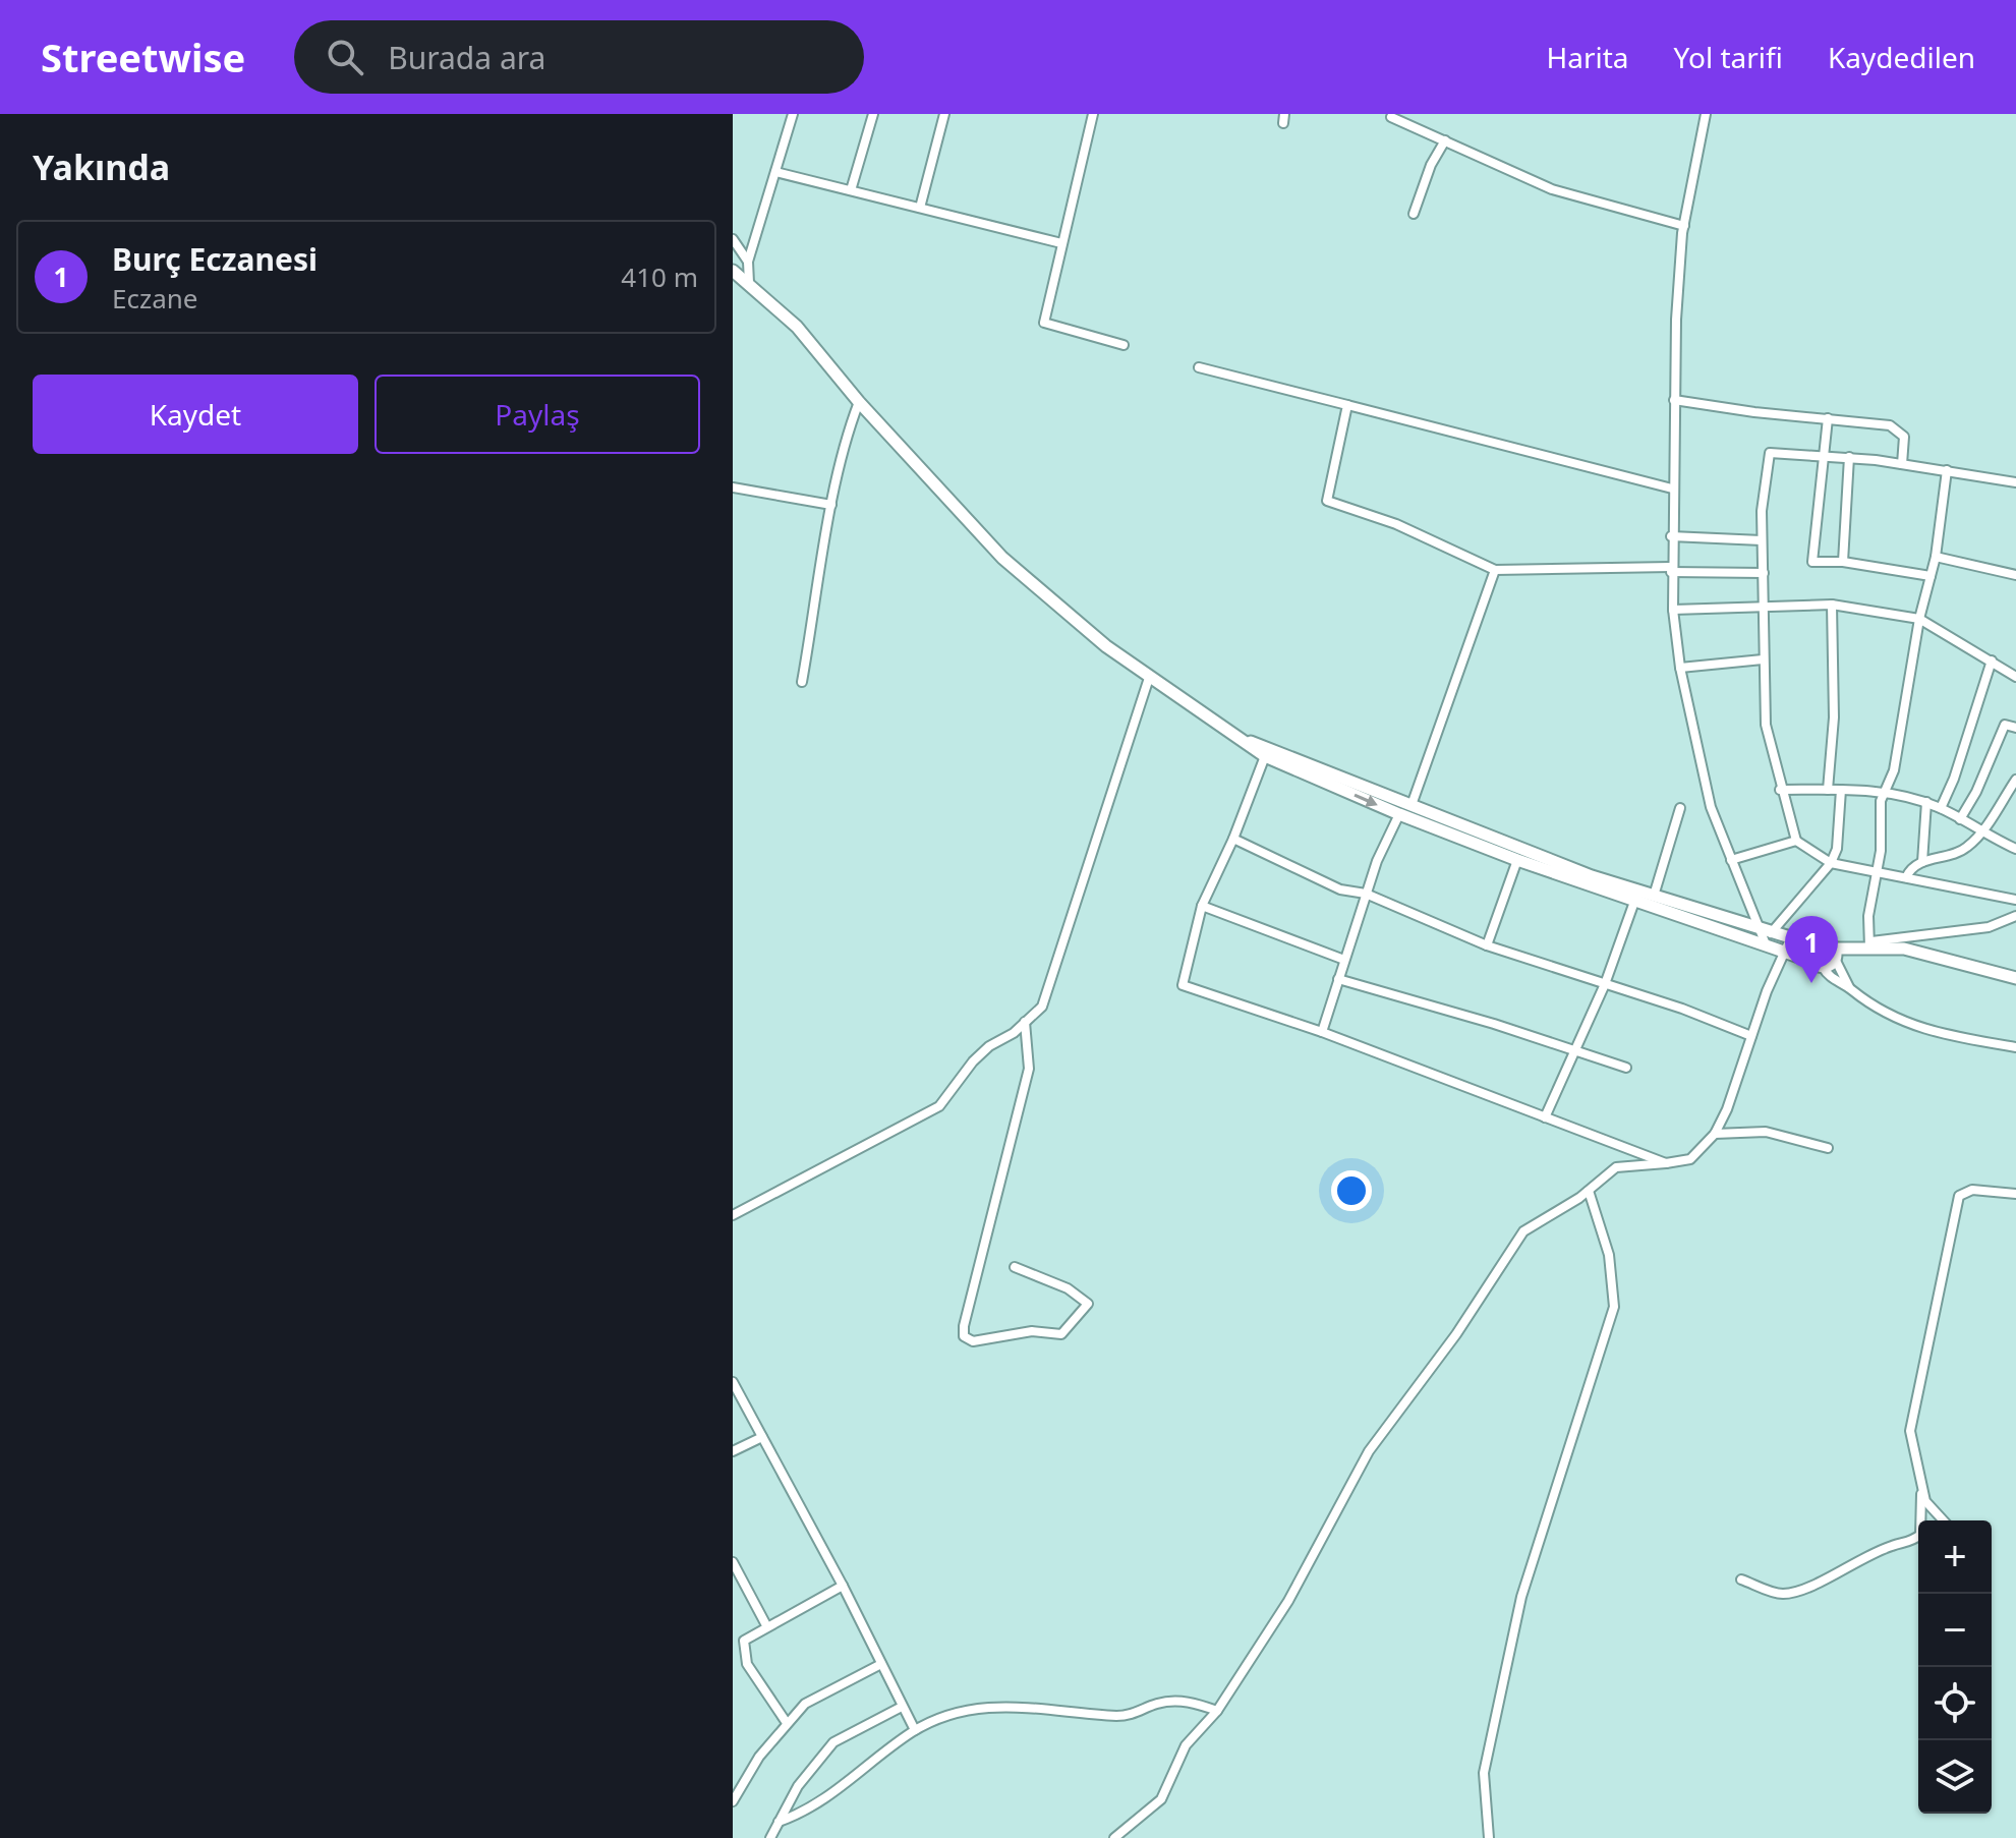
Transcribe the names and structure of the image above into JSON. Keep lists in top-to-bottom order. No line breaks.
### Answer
{"page":{"header":"Streetwise","search":"Burada ara","nav":["Harita","Yol tarifi","Kaydedilen"],"heading":"Yakında","list":[{"mark":"1","name":"Burç Eczanesi","note":"Eczane","value":"410 m"}],"buttons":["Kaydet","Paylaş"],"pins":"1","map_buttons":["+","−"]}}
